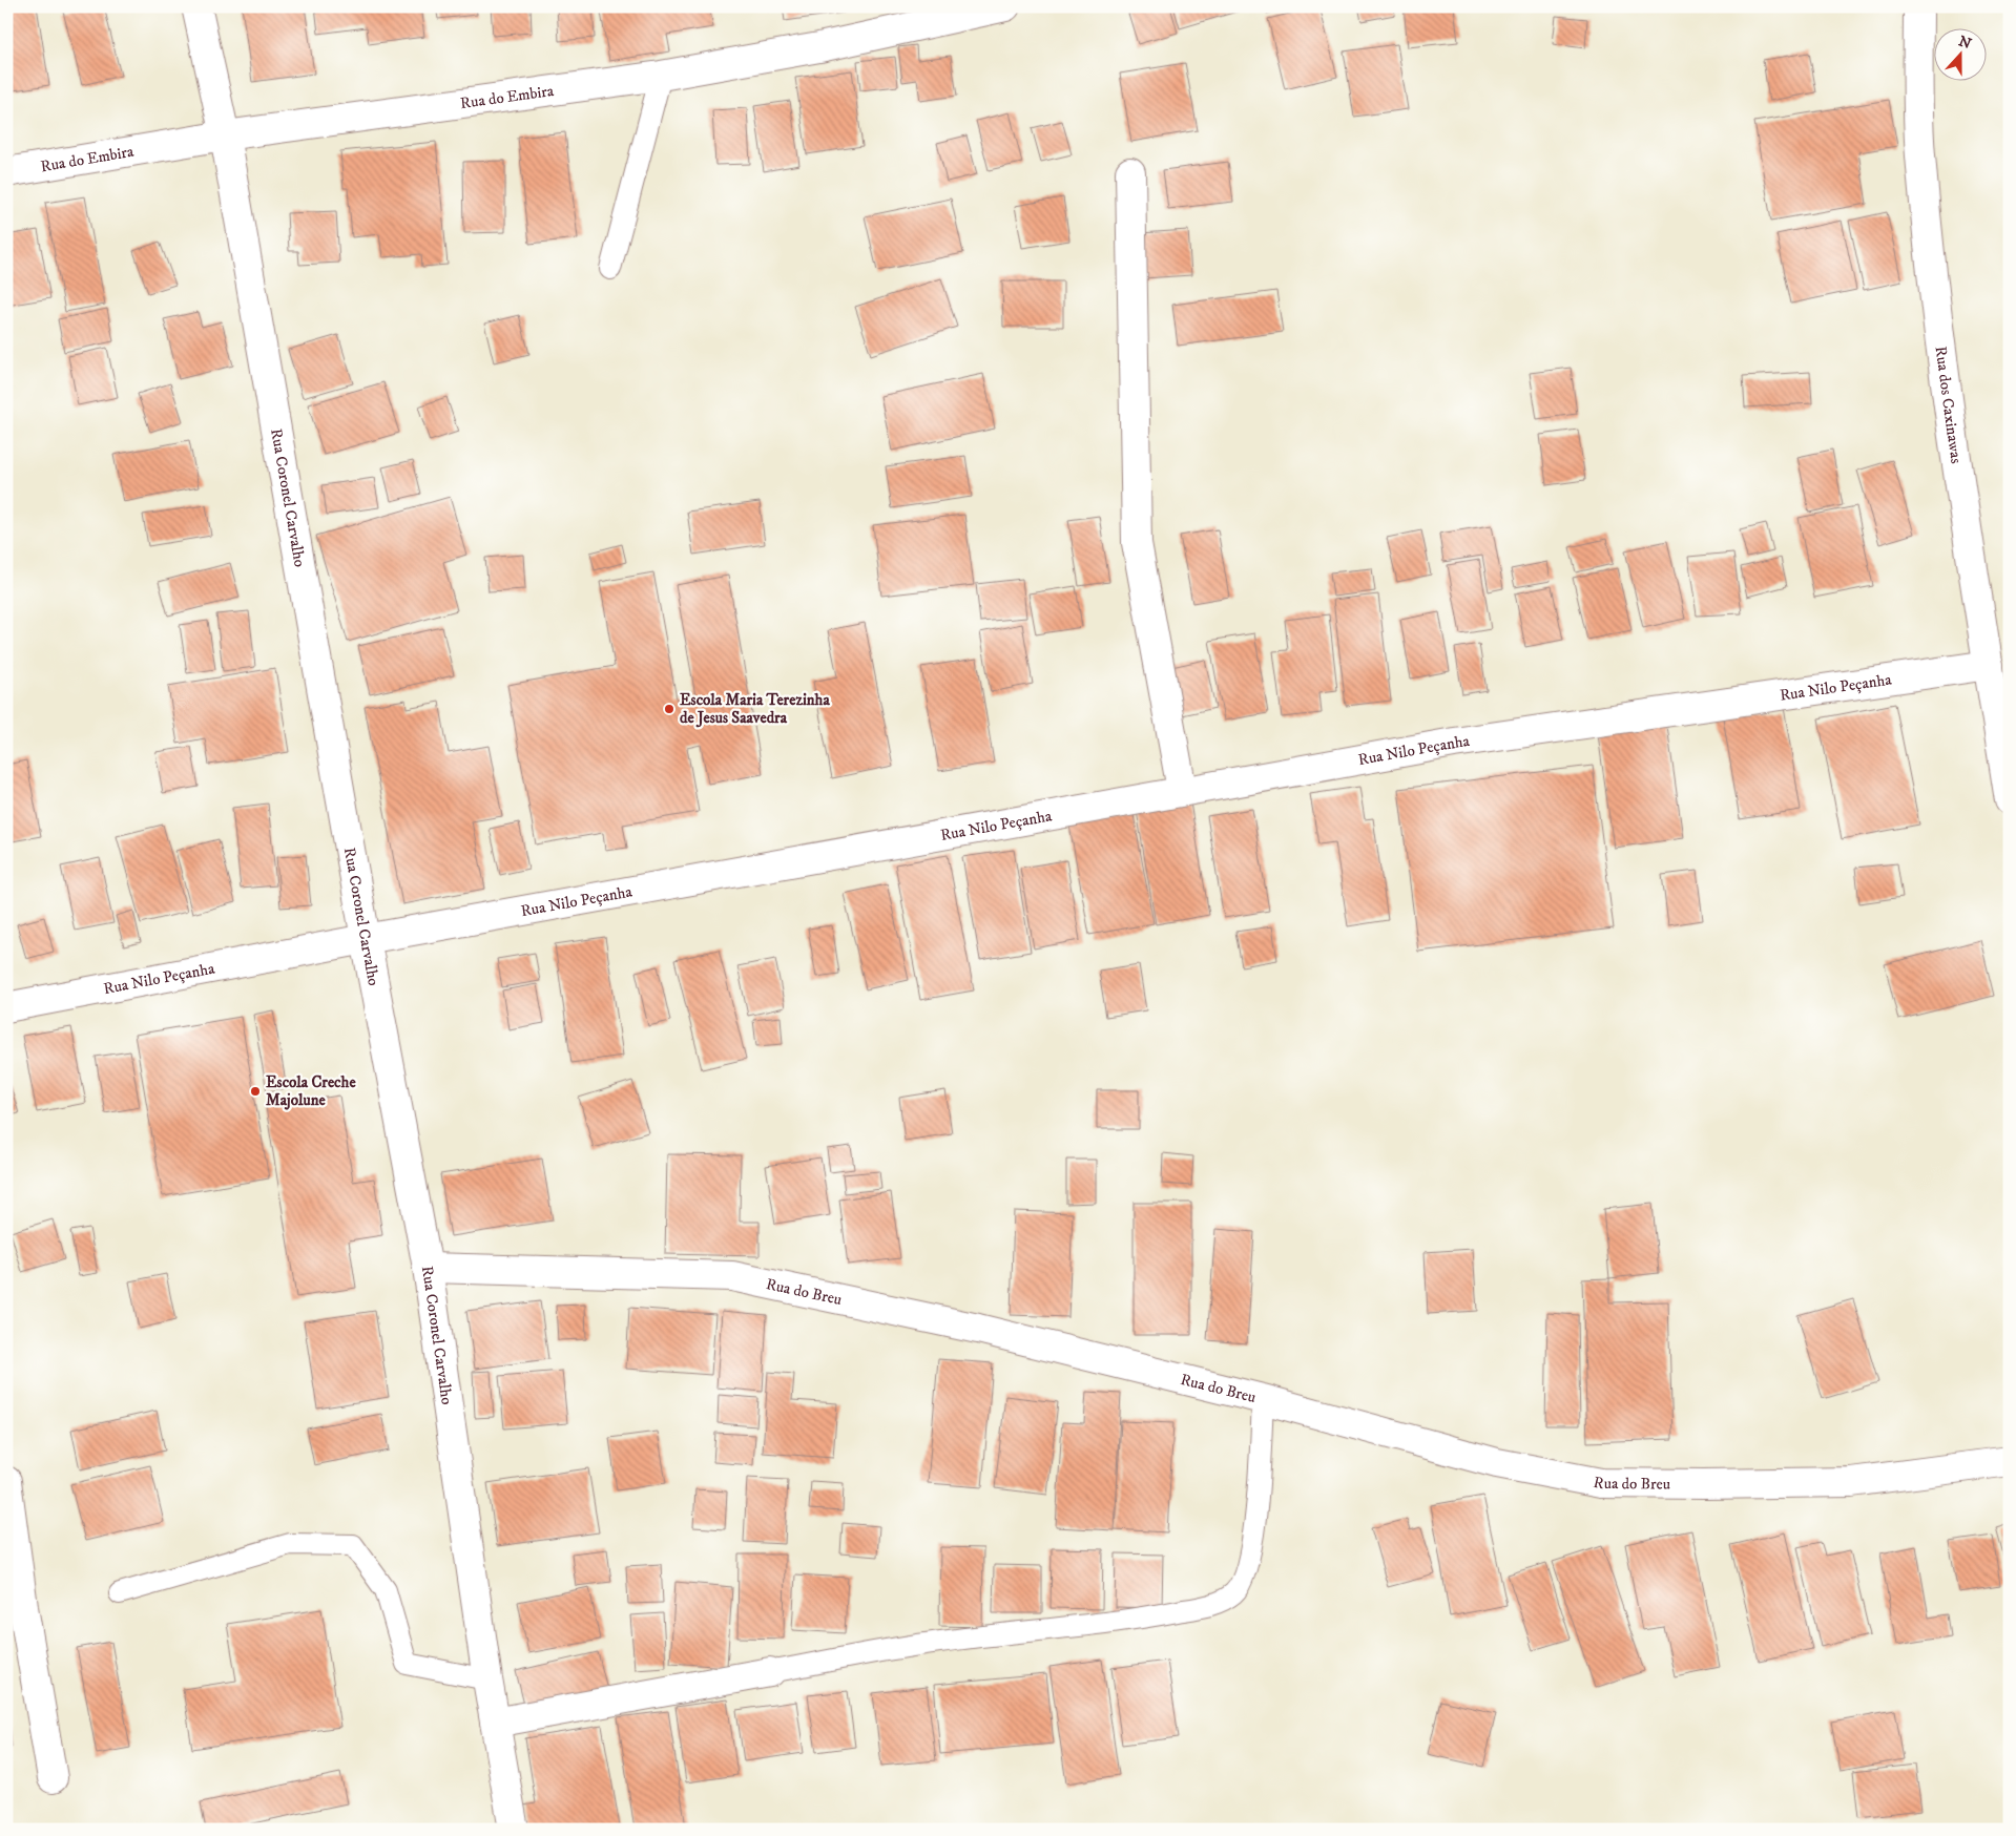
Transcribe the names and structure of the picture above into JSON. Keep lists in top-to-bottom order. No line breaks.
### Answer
{"streets":{"street":["Rua do Embira","Rua dos Caxinawas","Rua Coronel Carvalho","Rua Nilo Peçanha","Rua do Breu"]},"crossings":[["Rua do Embira","Rua Coronel Carvalho"],["Rua dos Caxinawas","Rua Nilo Peçanha"],["Rua Coronel Carvalho","Rua Nilo Peçanha"],["Rua Coronel Carvalho","Rua do Breu"]],"places":["Escola Maria Terezinha de Jesus Saavedra","Escola Creche Majolune"],"north":"top"}
